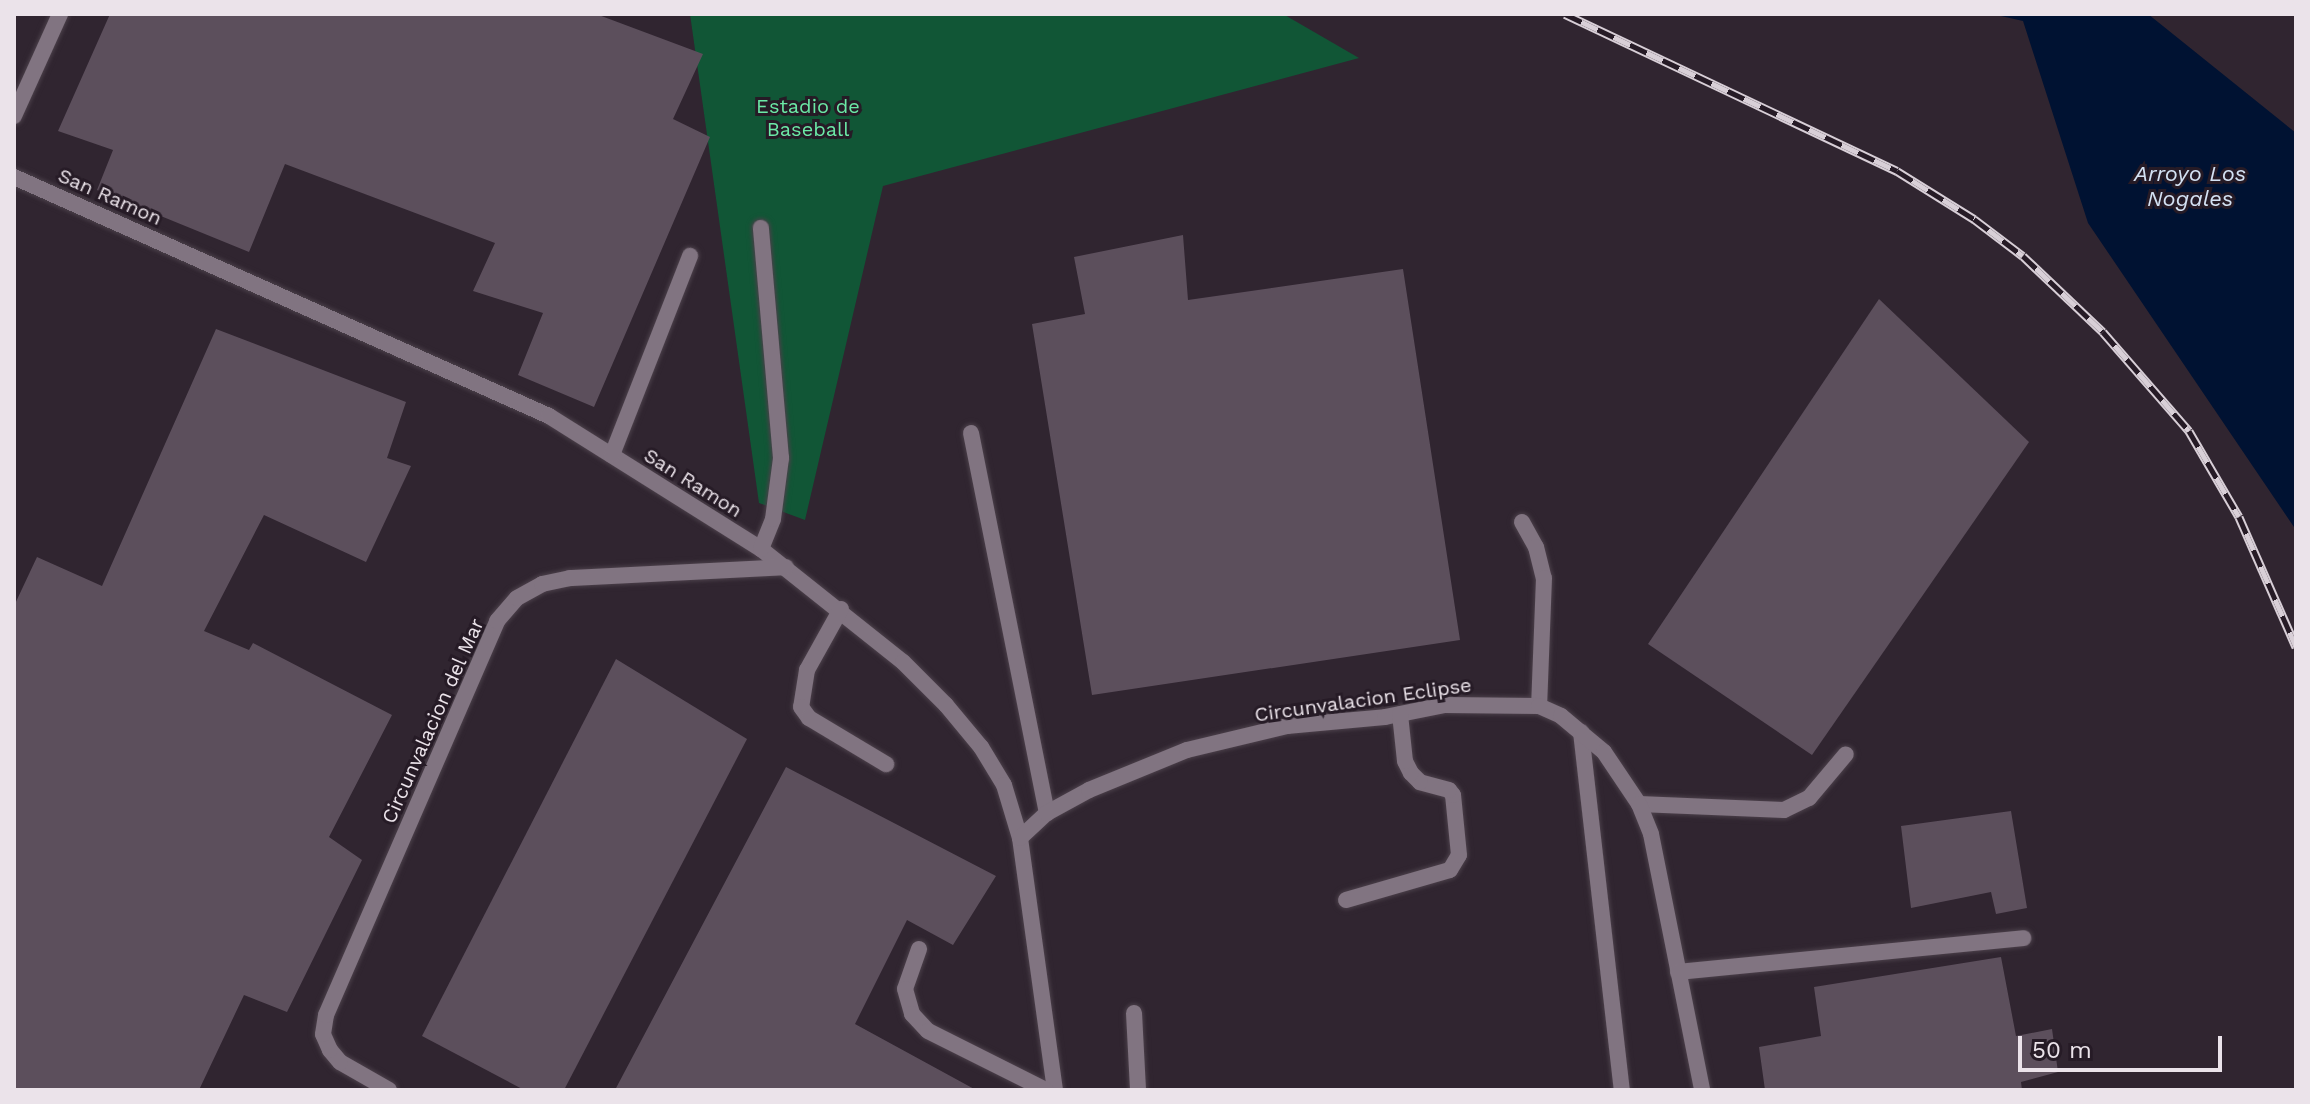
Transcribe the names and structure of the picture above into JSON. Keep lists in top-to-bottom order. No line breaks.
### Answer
{"streets":{"lane":["San Ramon","Circunvalacion Eclipse","Circunvalacion del Mar"]},"crossings":[["San Ramon","Circunvalacion Eclipse"],["San Ramon","Circunvalacion del Mar"]],"water":["Arroyo Los Nogales"],"parks":["Estadio de Baseball"],"scale_bar":"50 m"}
